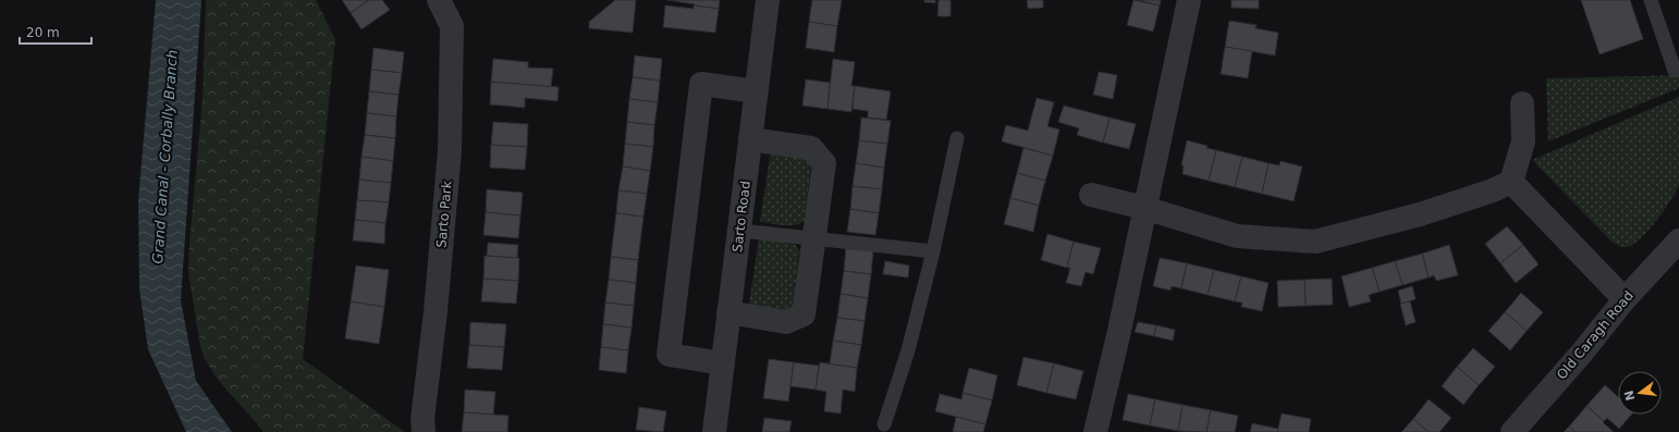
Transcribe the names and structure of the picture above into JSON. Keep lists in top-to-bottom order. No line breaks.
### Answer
{"streets":{"street":["Sarto Park","Sarto Road","Old Caragh Road"]},"water":["Grand Canal - Corbally Branch"],"scale_bar":"20 m","north":"left"}
